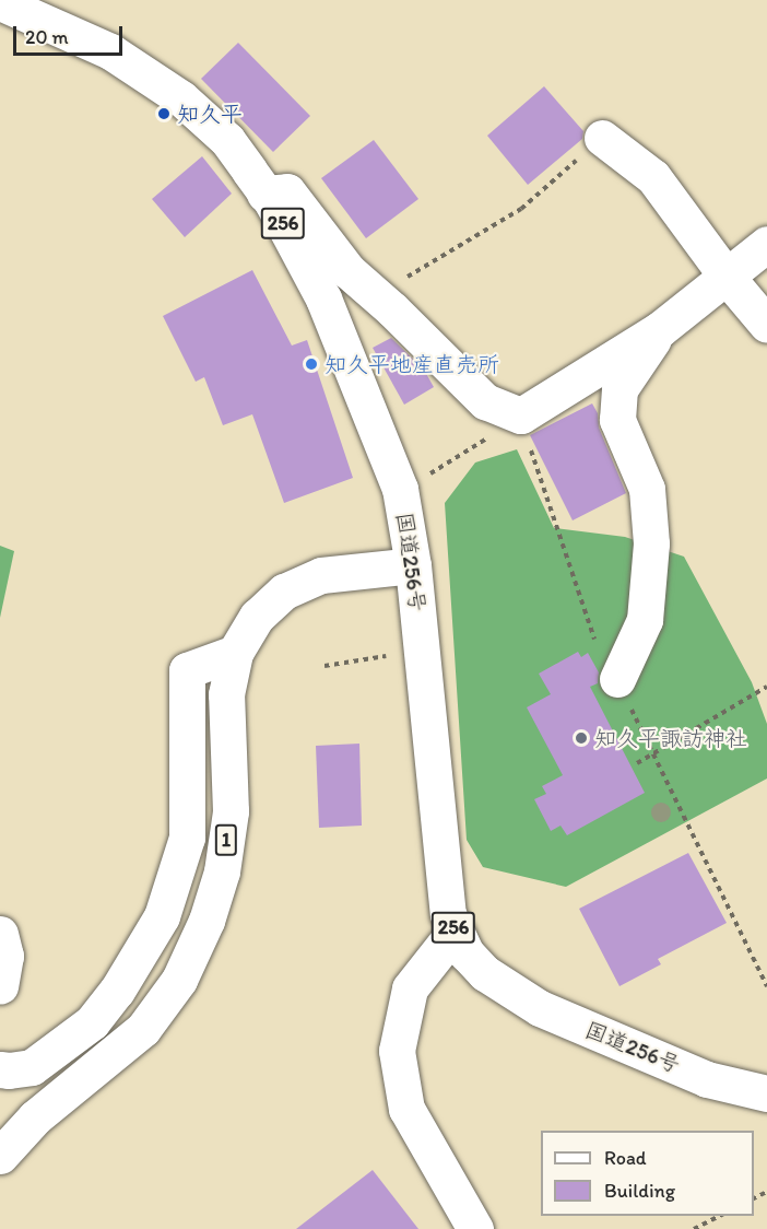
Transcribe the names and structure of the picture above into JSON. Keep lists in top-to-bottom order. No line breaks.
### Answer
{"streets":{"main road":["256","国道256号","1"]},"crossings":[["国道256号","1"]],"places":["知久平","知久平地産直売所","知久平諏訪神社"],"legend":["Road","Building"],"scale_bar":"20 m"}
